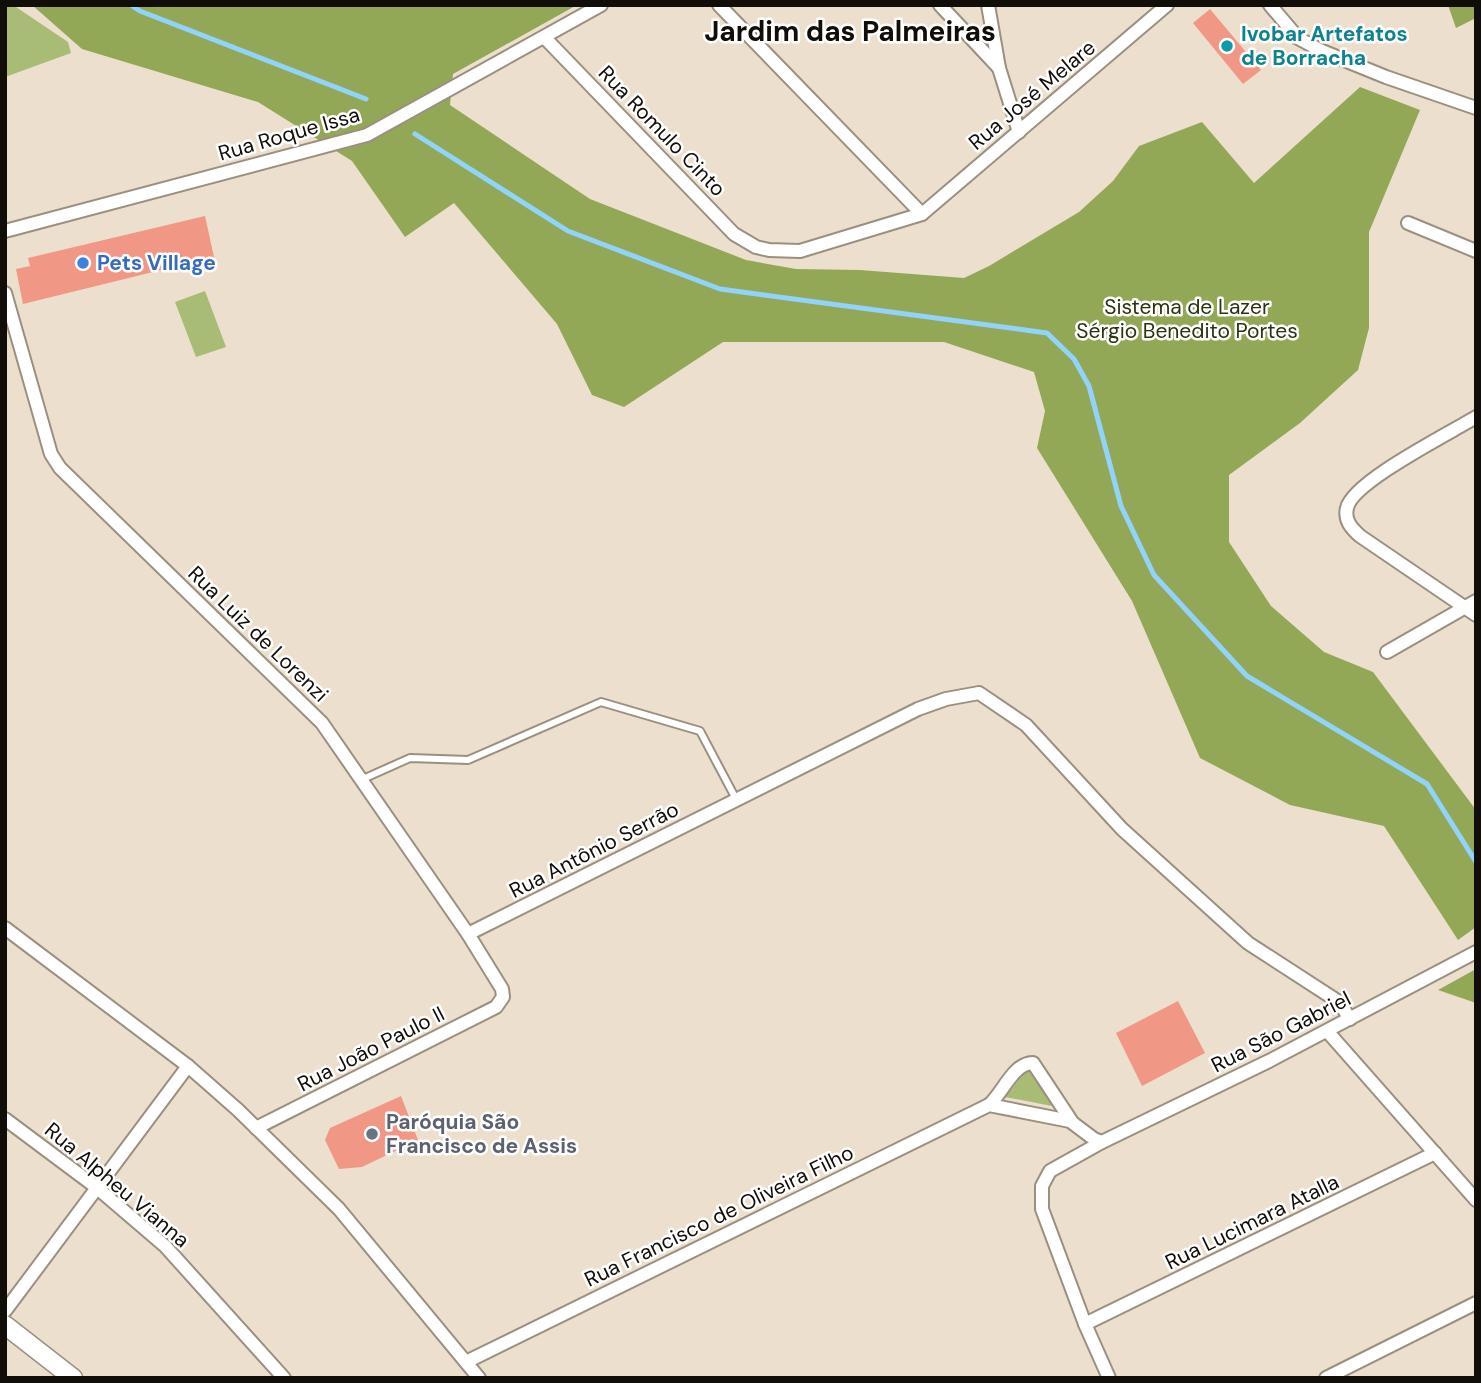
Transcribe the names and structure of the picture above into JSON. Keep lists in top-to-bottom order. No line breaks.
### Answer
{"streets":{"street":["Rua José Melare","Rua Romulo Cinto","Rua Roque Issa","Rua Luiz de Lorenzi","Rua Antônio Serrão","Rua São Gabriel","Rua João Paulo II","Rua Alpheu Vianna","Rua Francisco de Oliveira Filho","Rua Lucimara Atalla"]},"crossings":[["Rua José Melare","Rua Romulo Cinto"],["Rua Romulo Cinto","Rua Roque Issa"],["Rua Luiz de Lorenzi","Rua Antônio Serrão"],["Rua Luiz de Lorenzi","Rua João Paulo II"],["Rua Antônio Serrão","Rua São Gabriel"],["Rua São Gabriel","Rua Francisco de Oliveira Filho"],["Rua São Gabriel","Rua Lucimara Atalla"]],"districts":["Jardim das Palmeiras"],"parks":["Sistema de Lazer Sérgio Benedito Portes"],"places":["Ivobar Artefatos de Borracha","Pets Village","Paróquia São Francisco de Assis"]}
